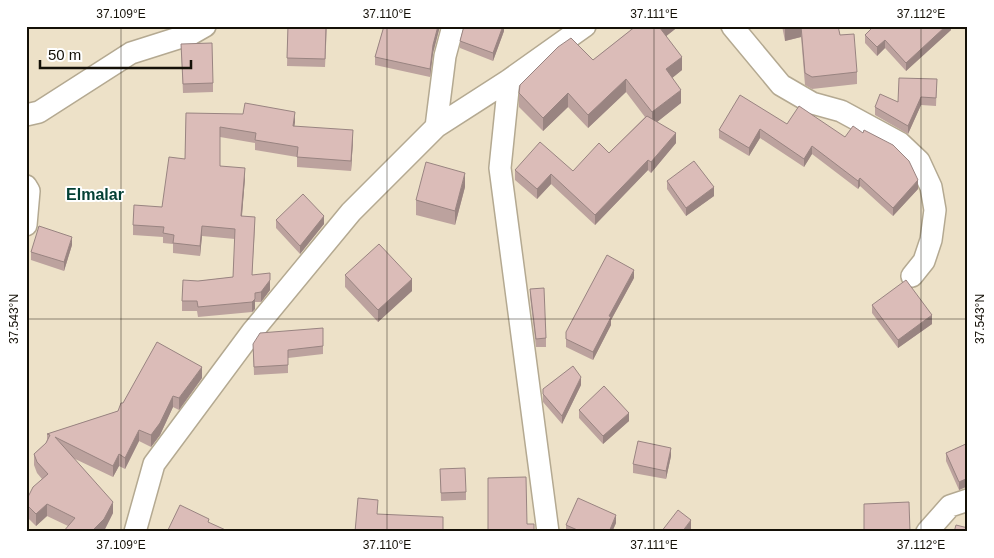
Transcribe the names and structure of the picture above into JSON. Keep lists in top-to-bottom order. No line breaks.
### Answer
{"districts":["Elmalar"],"scale_bar":"50 m","coordinates":["37.109°E","37.110°E","37.111°E","37.112°E","37.543°N"]}
